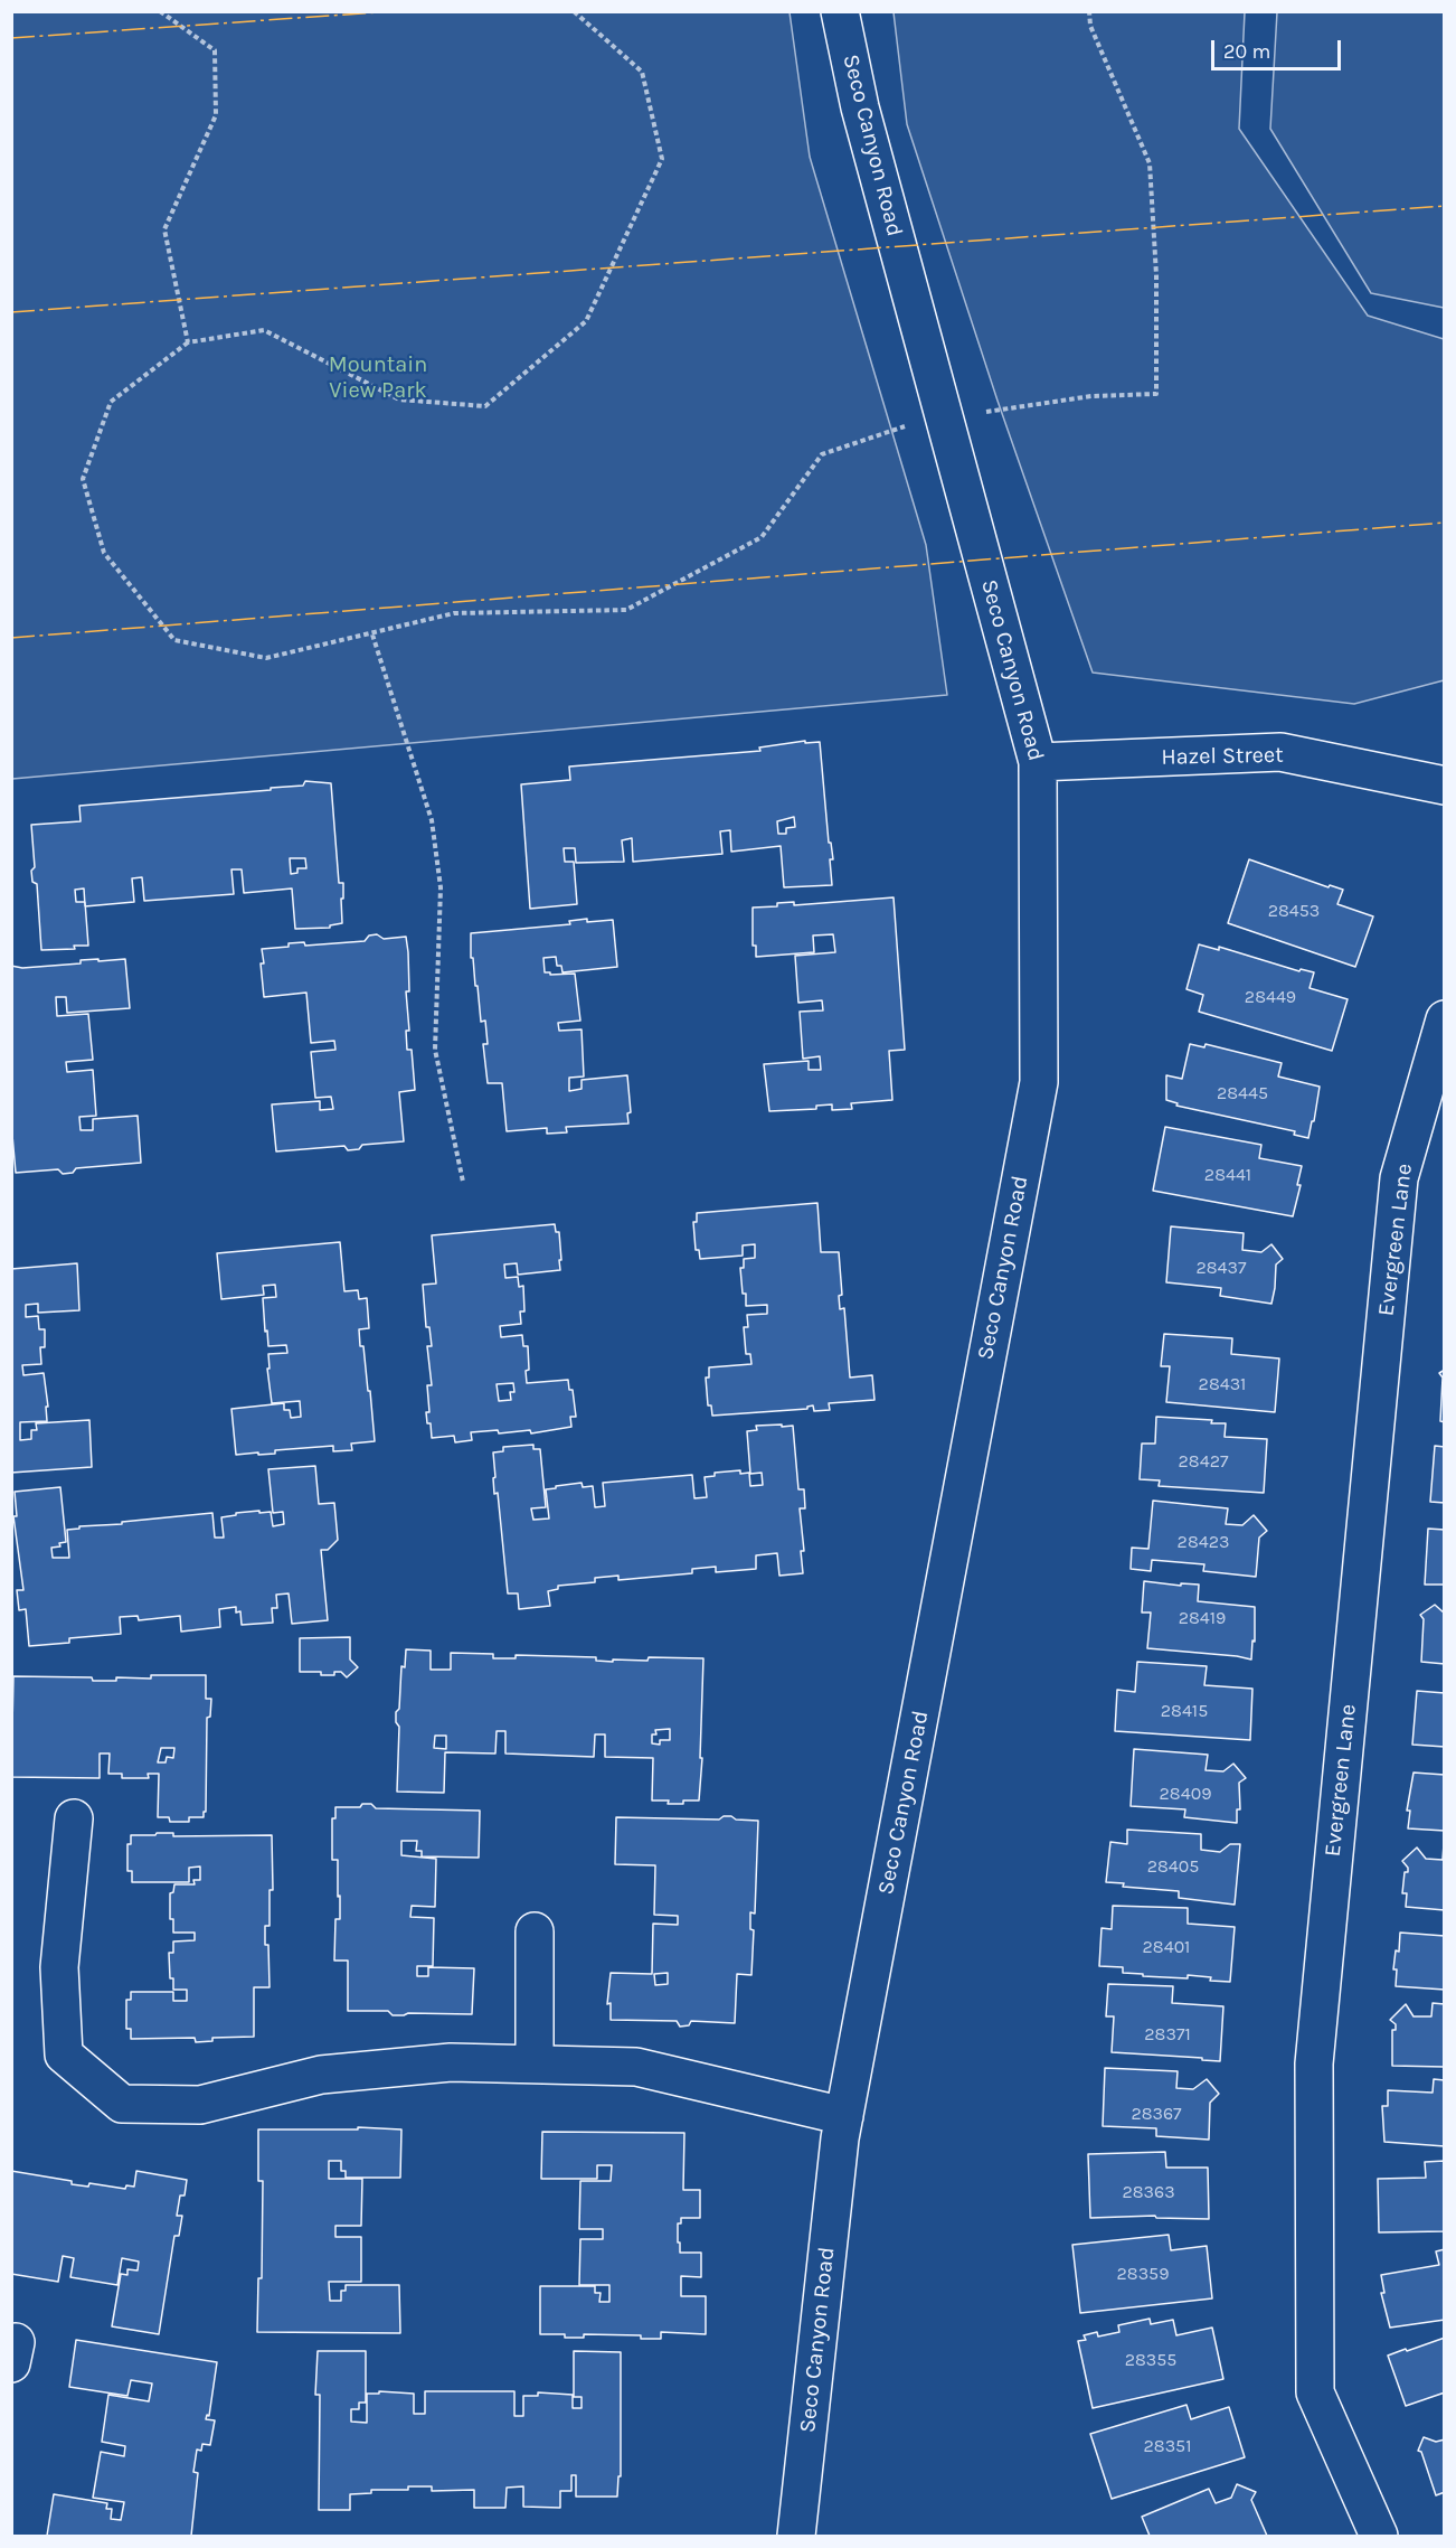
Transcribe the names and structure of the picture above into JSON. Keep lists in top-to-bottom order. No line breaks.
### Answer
{"streets":{"street":["Seco Canyon Road","Hazel Street","Evergreen Lane"]},"crossings":[["Seco Canyon Road","Hazel Street"]],"parks":["Mountain View Park"],"house_numbers":["28453","28449","28445","28441","28437","28431","28427","28423","28419","28415","28409","28405","28401","28371","28367","28363","28359","28355","28351"],"scale_bar":"20 m"}
